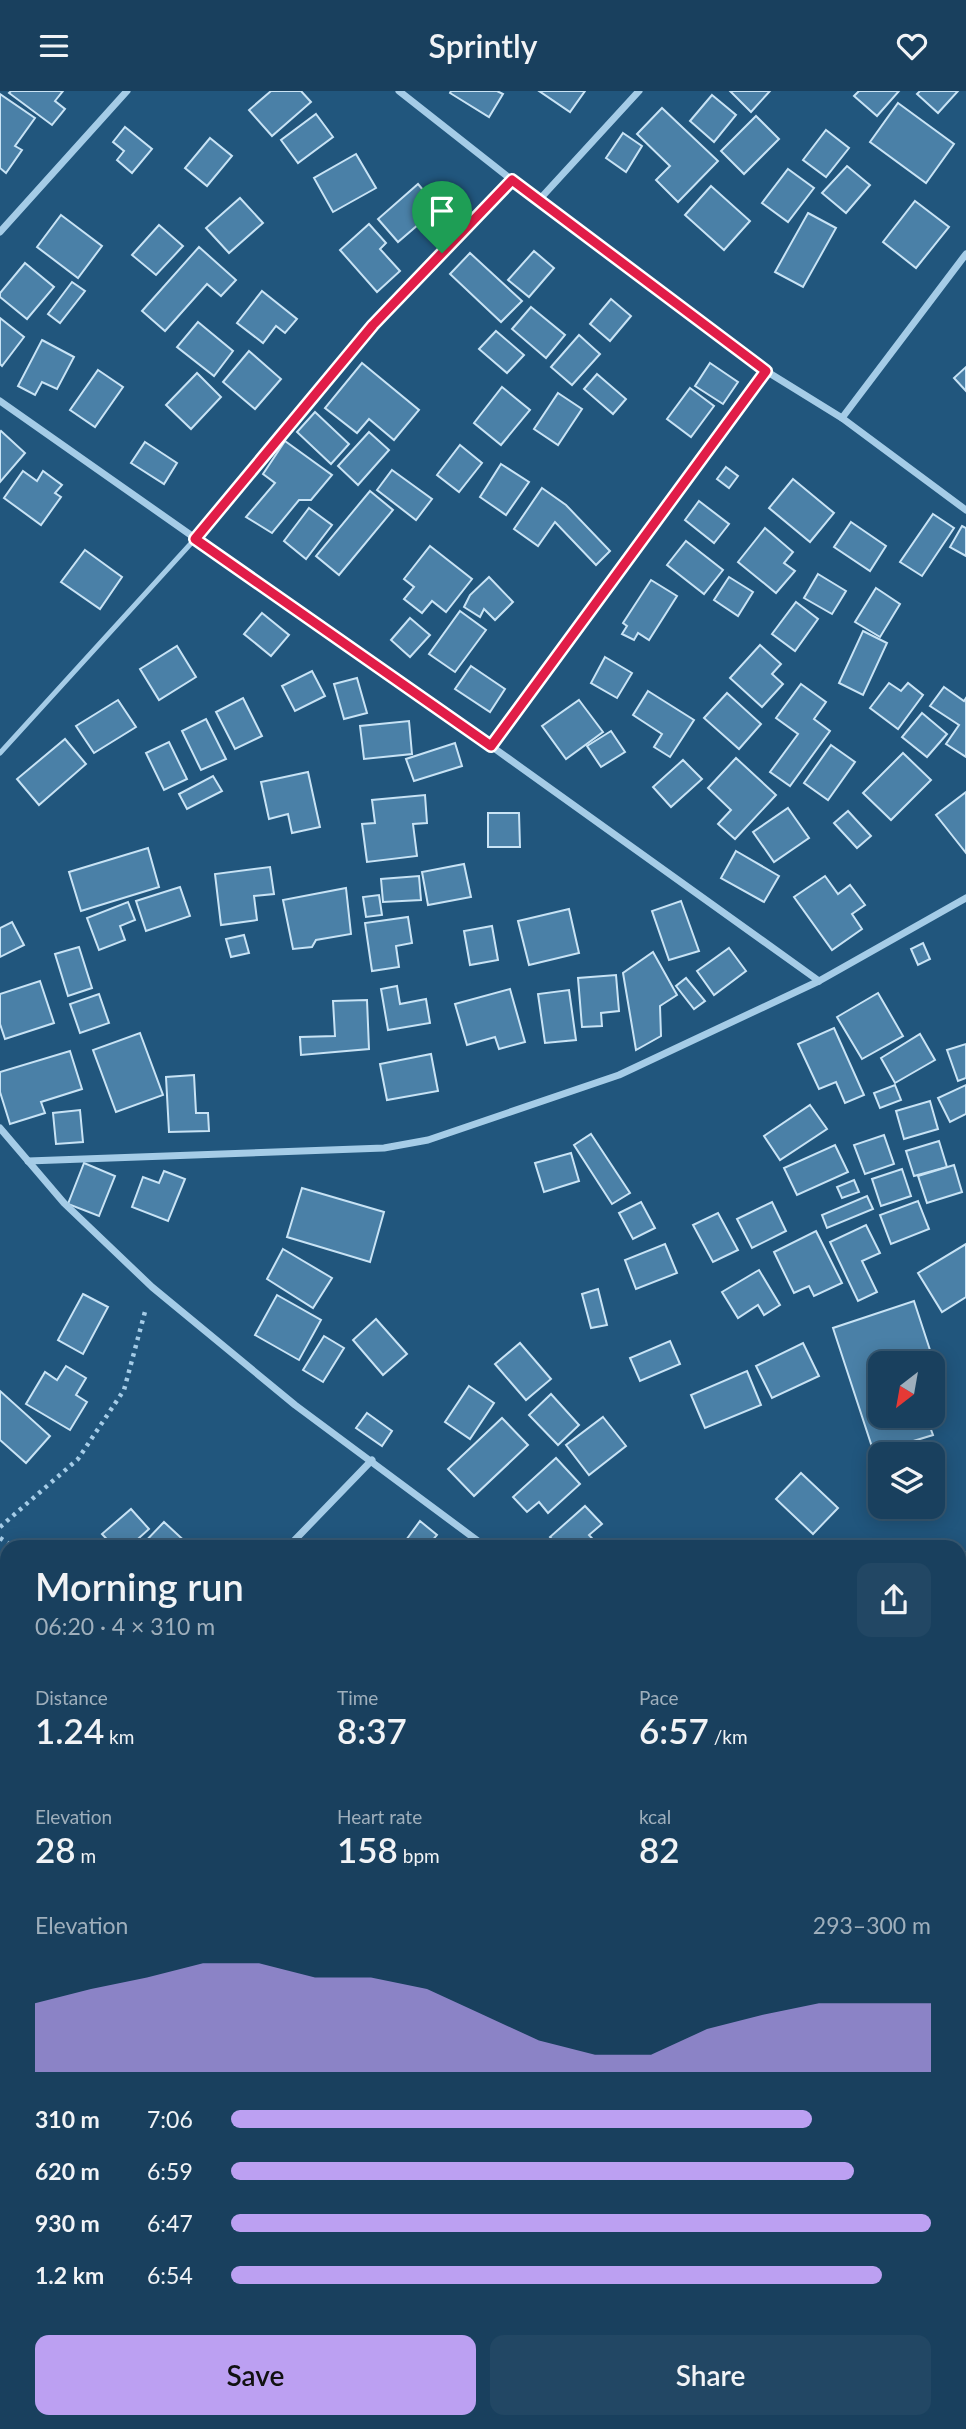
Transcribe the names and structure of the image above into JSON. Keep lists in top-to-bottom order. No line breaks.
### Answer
{"north":"bottom left","page":{"header":"Sprintly","heading":["Morning run","06:20 · 4 × 310 m"],"stats":[["Distance","1.24 km"],["Time","8:37"],["Pace","6:57 /km"],["Elevation","28 m"],["Heart rate","158 bpm"],["kcal","82"]],"chart":["Elevation","293–300 m"],"list":[{"name":"310 m","note":"7:06"},{"name":"620 m","note":"6:59"},{"name":"930 m","note":"6:47"},{"name":"1.2 km","note":"6:54"}],"buttons":["Save","Share"]}}
